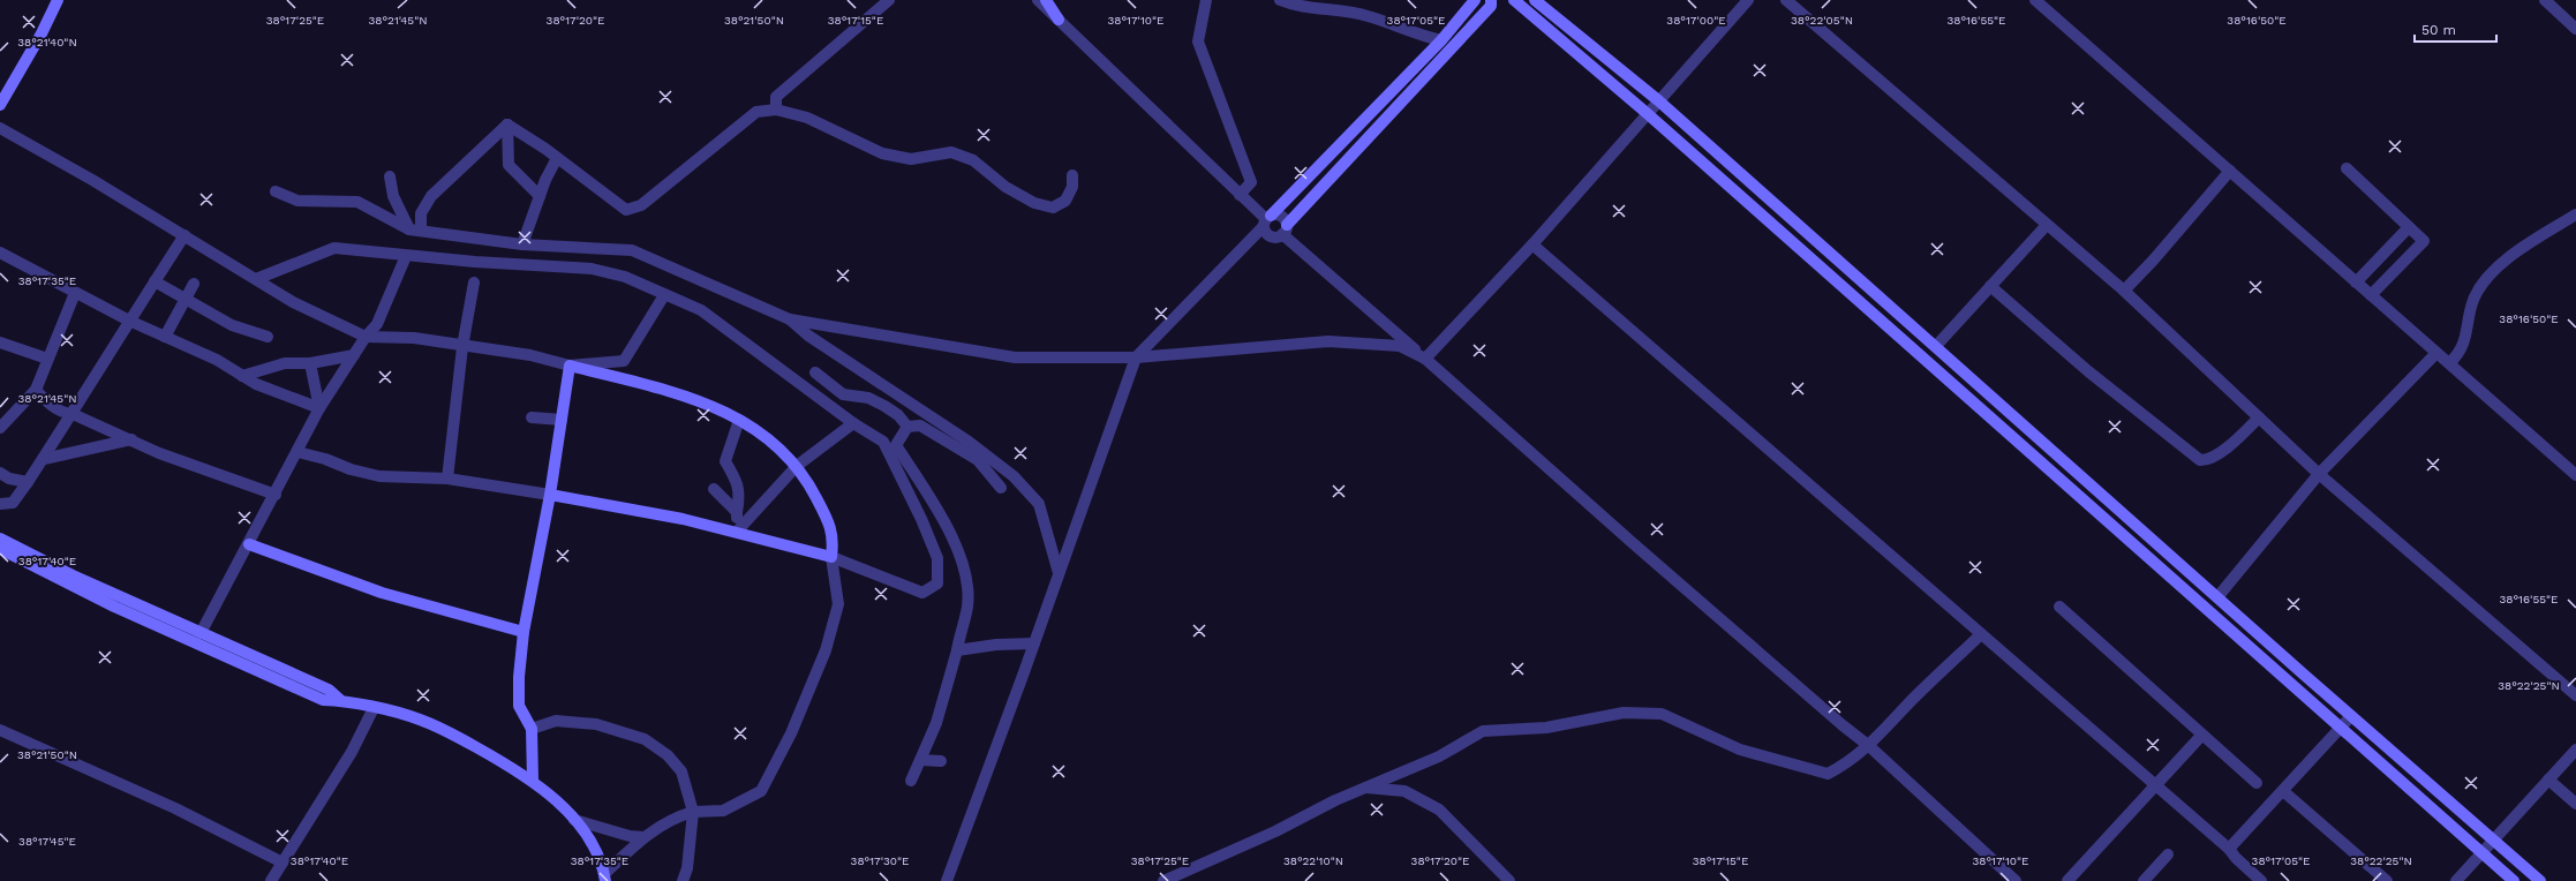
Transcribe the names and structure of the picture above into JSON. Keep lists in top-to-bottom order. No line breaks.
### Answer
{"scale_bar":"50 m","coordinates":["38°17'25\"E","38°21'45\"N","38°17'20\"E","38°21'50\"N","38°17'15\"E","38°17'10\"E","38°17'05\"E","38°17'00\"E","38°22'05\"N","38°16'55\"E","38°16'50\"E","38°21'40\"N","38°17'35\"E","38°17'40\"E","38°22'25\"N","38°17'45\"E","38°22'10\"N","38°17'30\"E"]}
